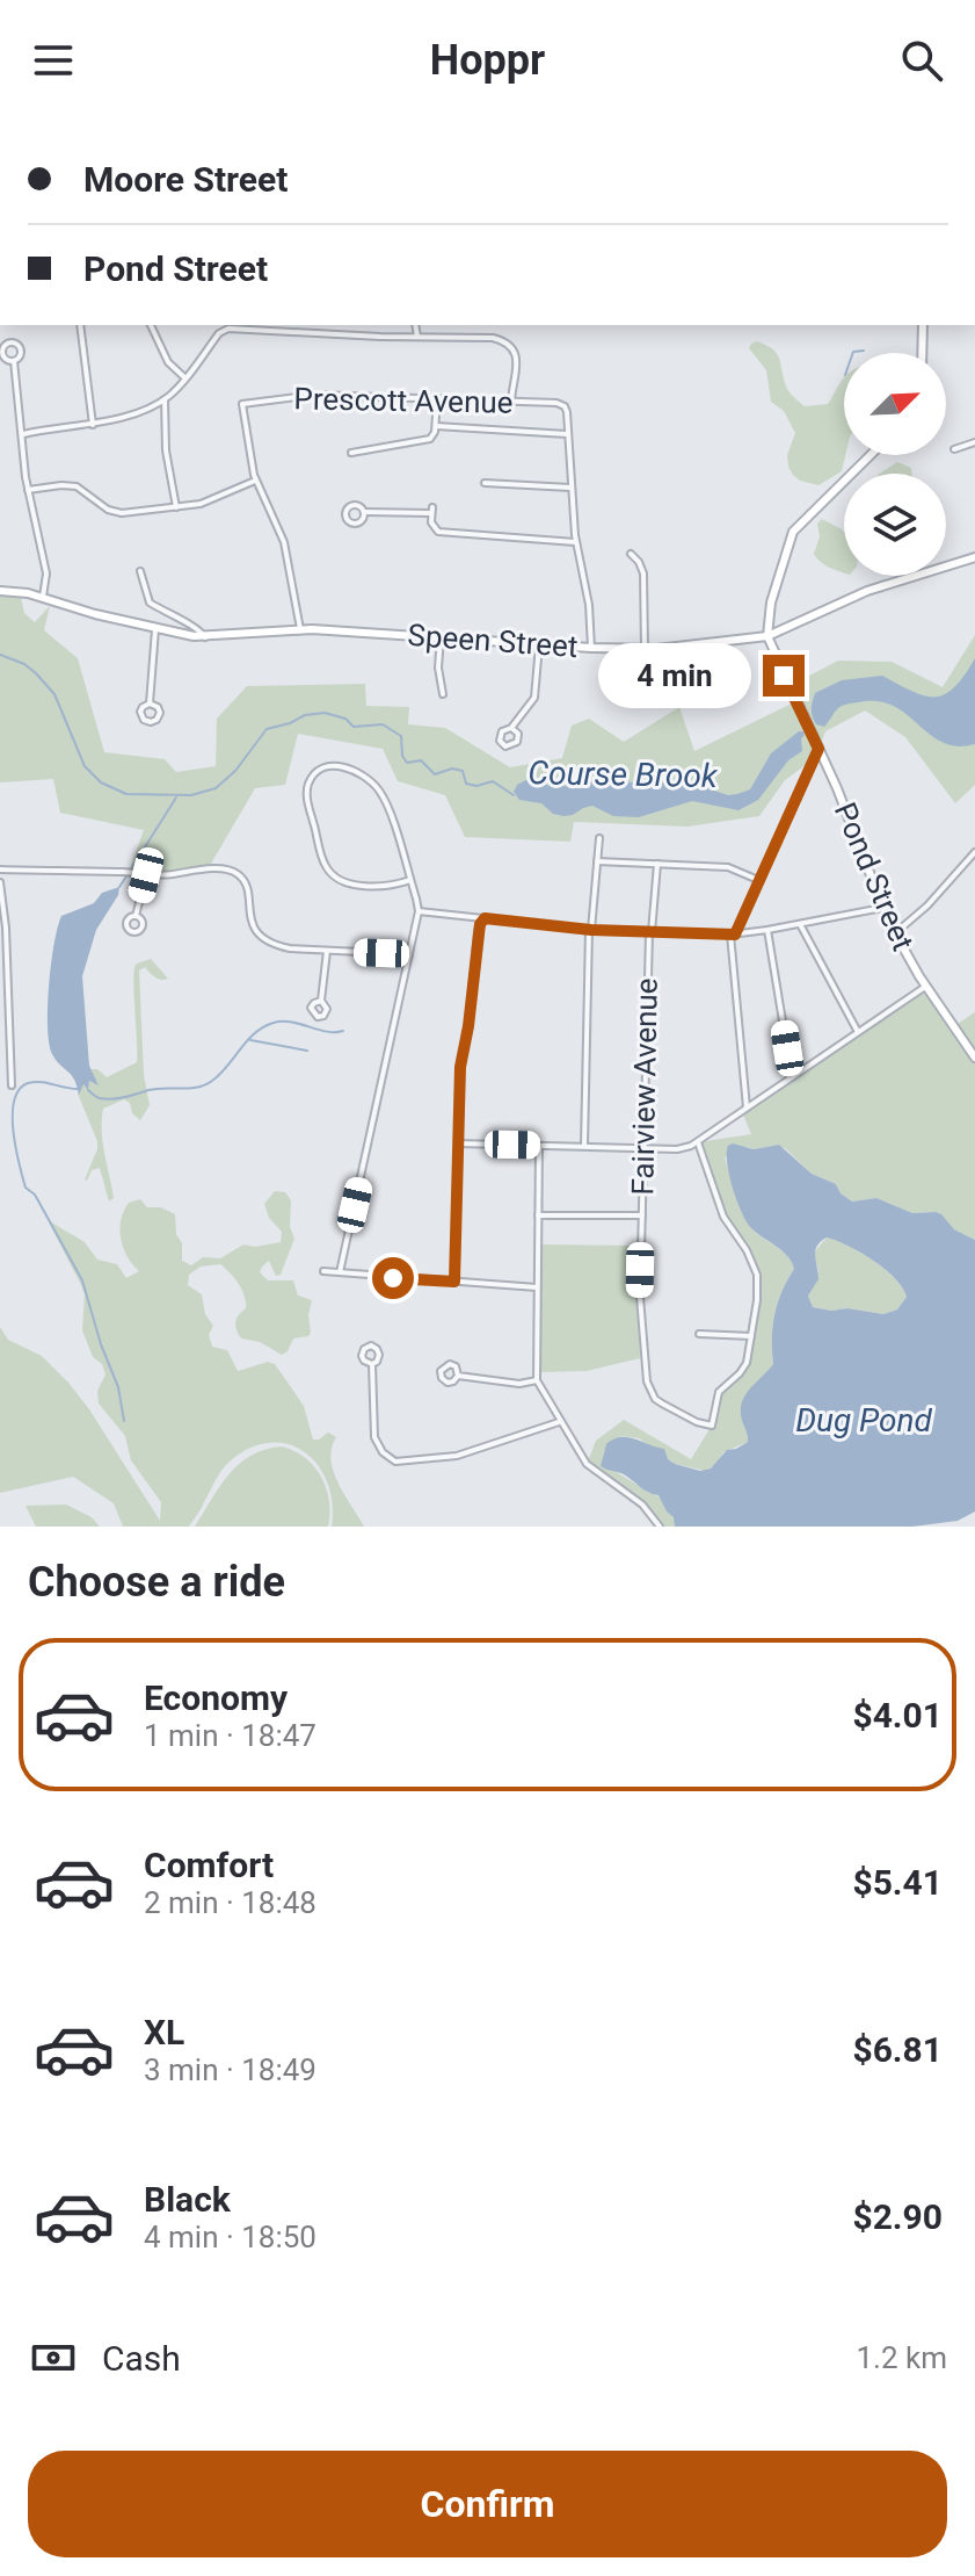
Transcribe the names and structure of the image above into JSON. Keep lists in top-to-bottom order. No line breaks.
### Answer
{"streets":{"street":["Prescott Avenue","Speen Street","Pond Street","Fairview Avenue"]},"crossings":[["Speen Street","Pond Street"]],"water":["Course Brook","Dug Pond"],"north":"top right","page":{"header":"Hoppr","banner":["Moore Street","Pond Street"],"bubble":"4 min","heading":"Choose a ride","list":[{"name":"Economy","note":"1 min · 18:47","value":"$4.01"},{"name":"Comfort","note":"2 min · 18:48","value":"$5.41"},{"name":"XL","note":"3 min · 18:49","value":"$6.81"},{"name":"Black","note":"4 min · 18:50","value":"$2.90"}],"pay":["Cash","1.2 km"],"buttons":"Confirm"}}
